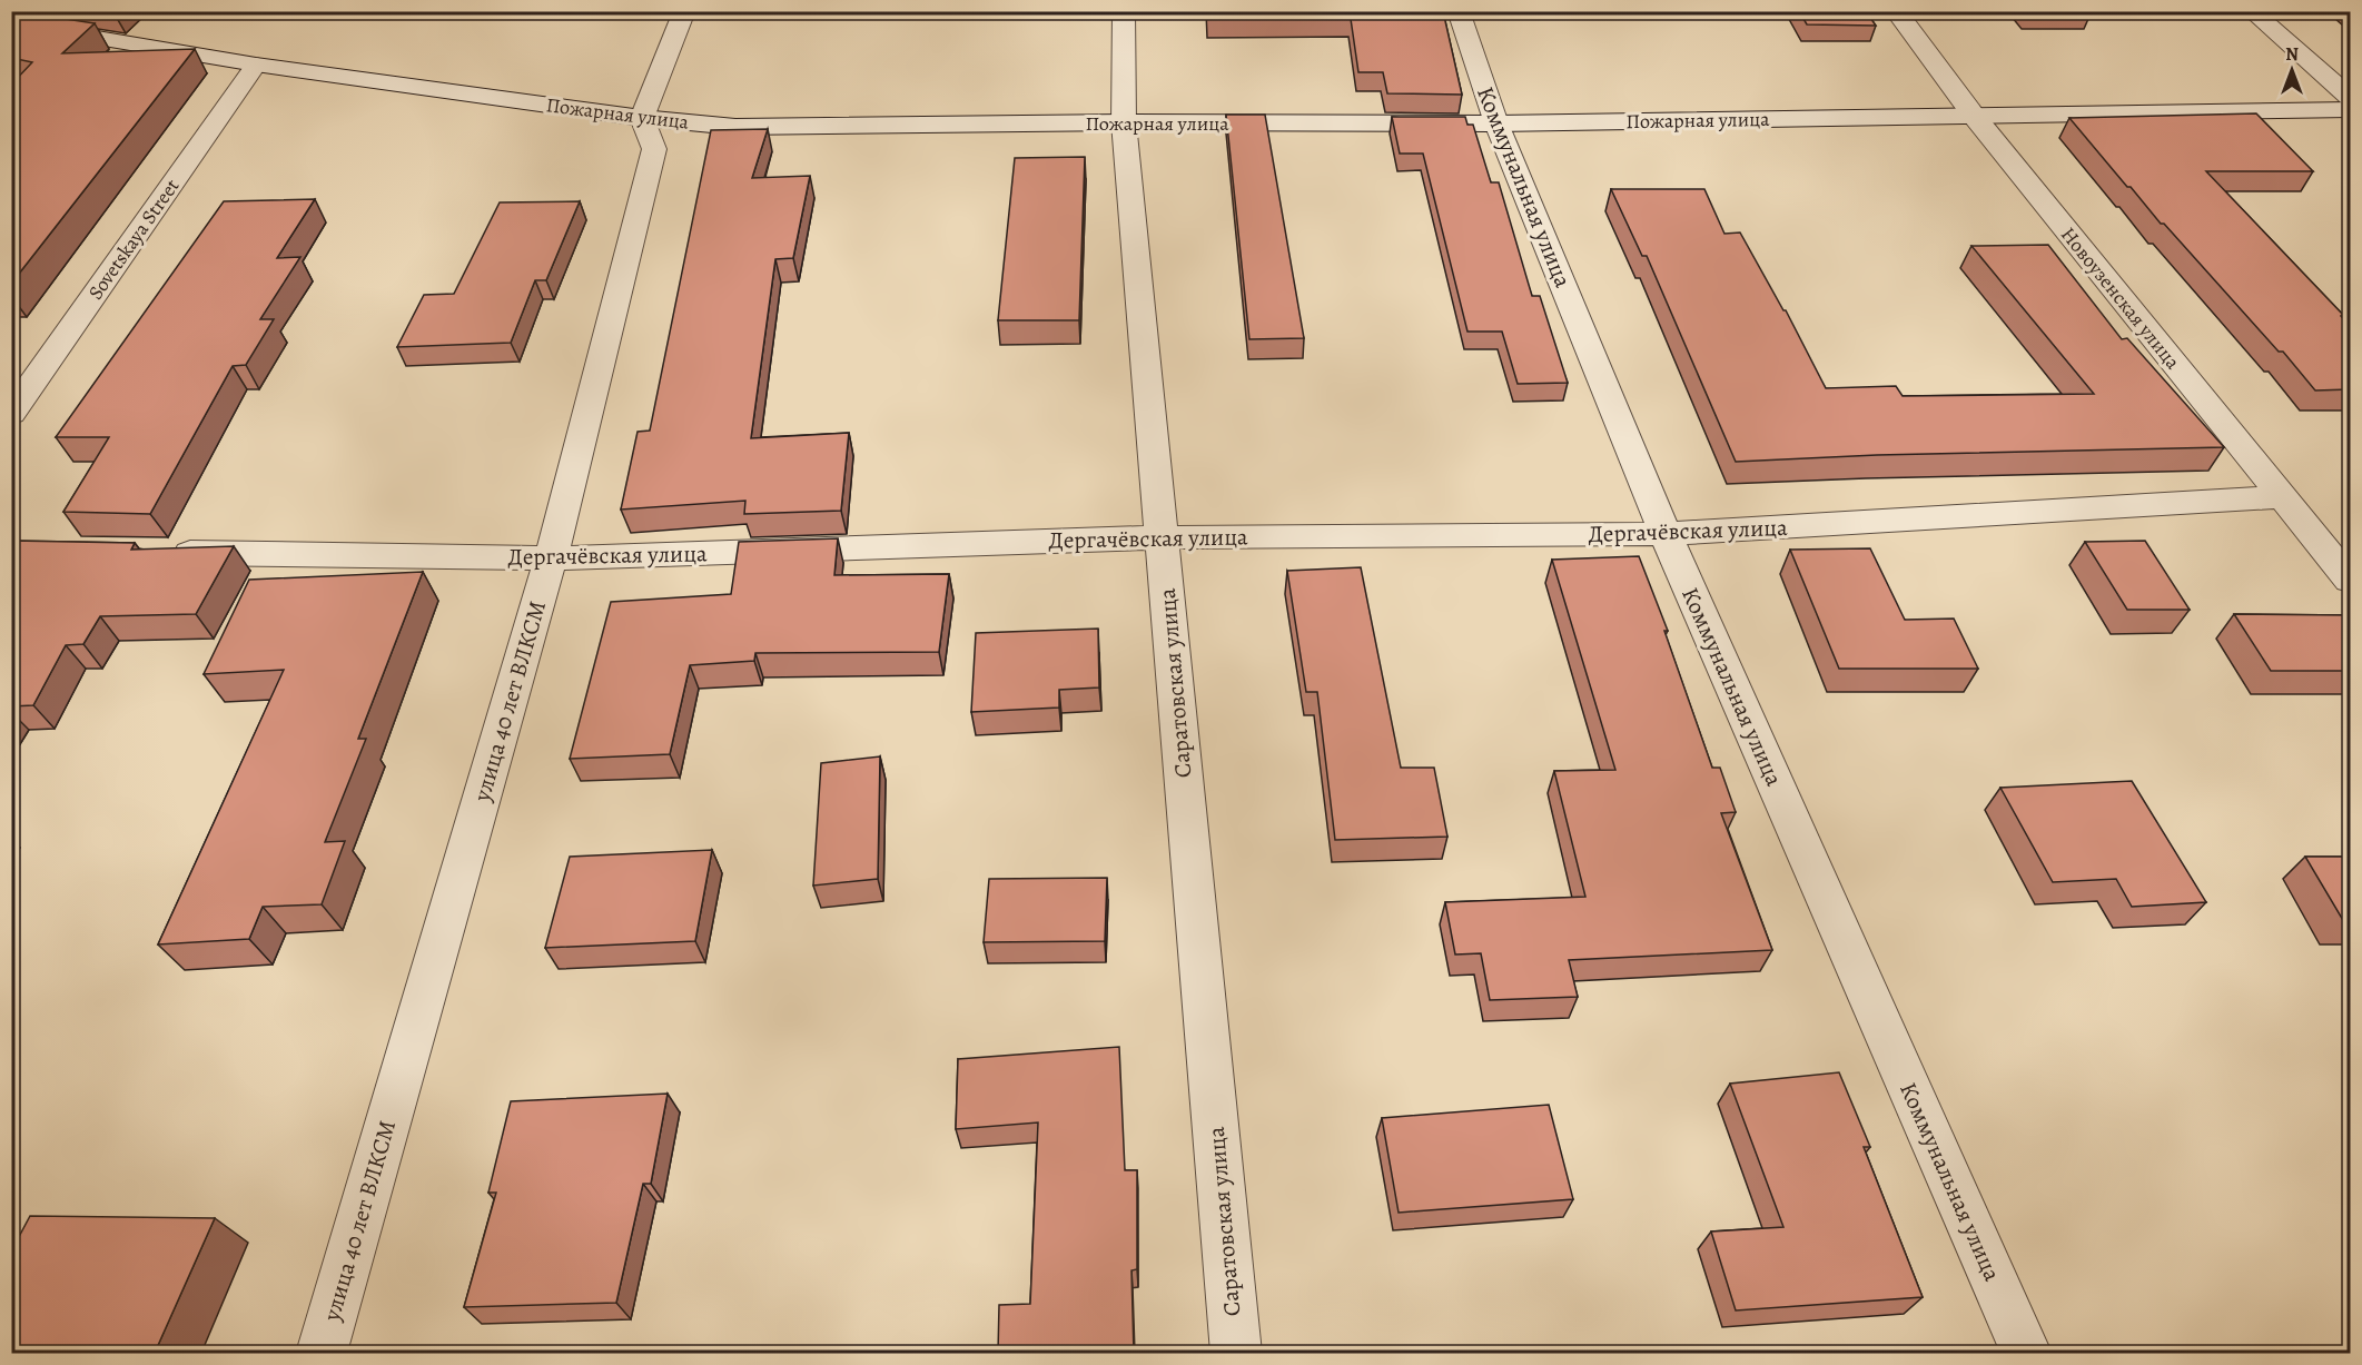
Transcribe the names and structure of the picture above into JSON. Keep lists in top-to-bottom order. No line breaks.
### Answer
{"streets":{"street":["Пожарная улица","Коммунальная улица","Sovetskaya Street","Новоузенская улица","Дергачёвская улица","Саратовская улица","улица 40 лет ВЛКСМ"]},"crossings":[["Пожарная улица","Коммунальная улица"],["Пожарная улица","Sovetskaya Street"],["Пожарная улица","Новоузенская улица"],["Пожарная улица","Саратовская улица"],["Пожарная улица","улица 40 лет ВЛКСМ"],["Коммунальная улица","Дергачёвская улица"],["Новоузенская улица","Дергачёвская улица"],["Дергачёвская улица","Саратовская улица"],["Дергачёвская улица","улица 40 лет ВЛКСМ"]],"north":"top"}
